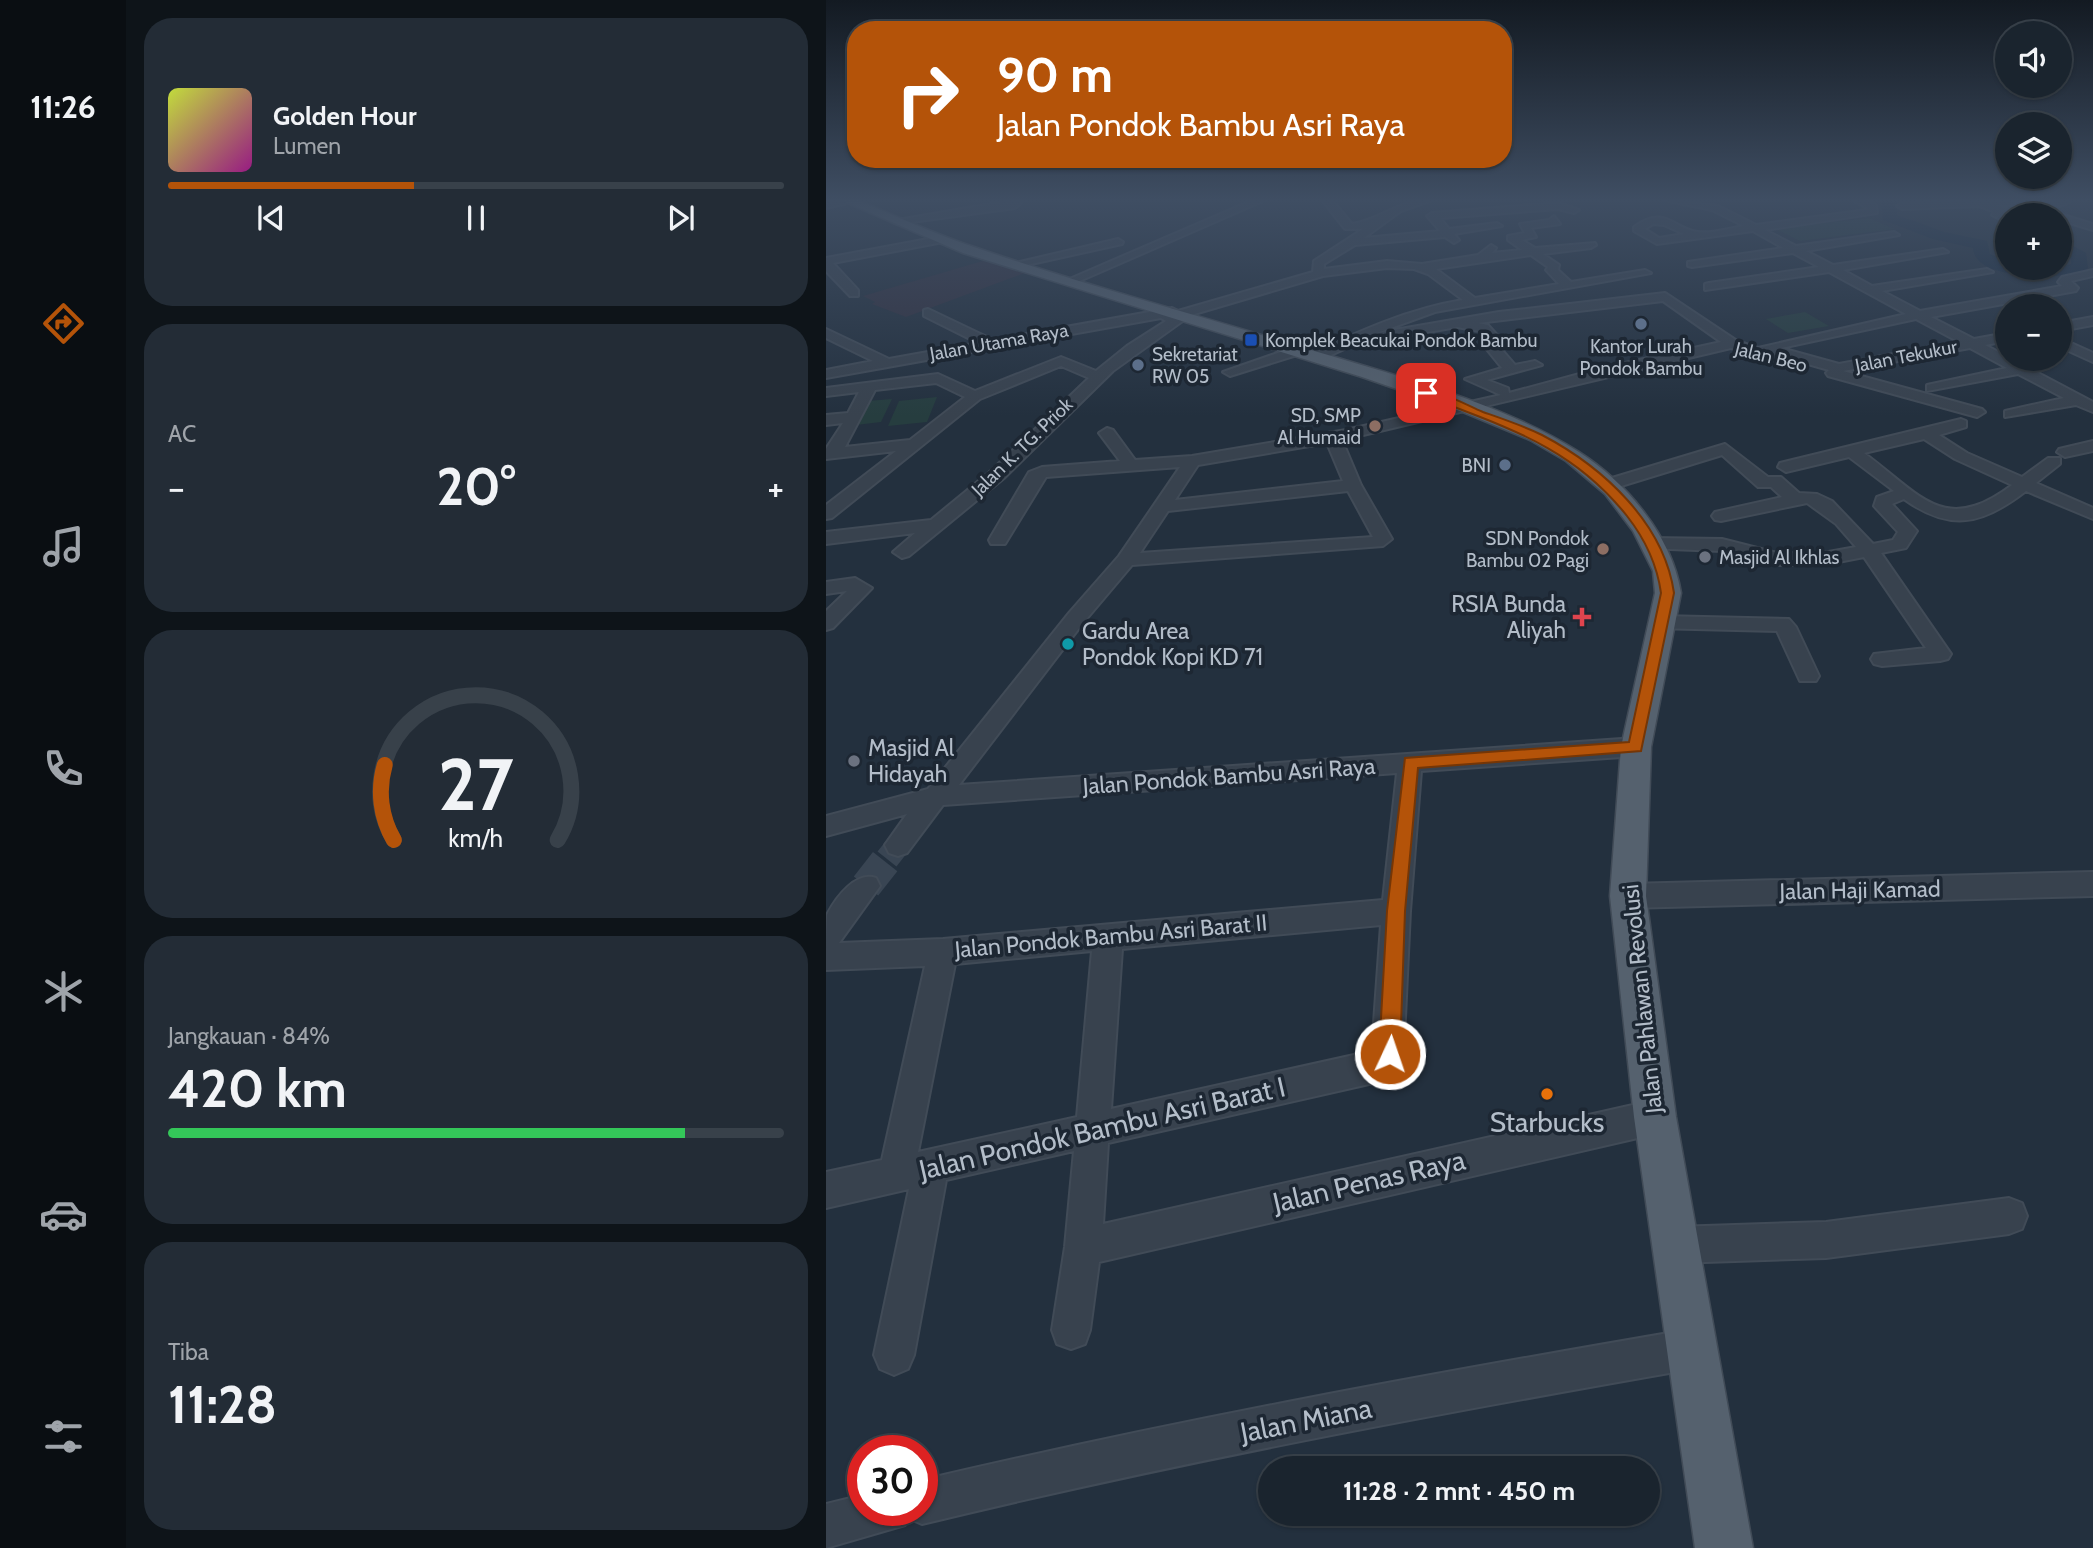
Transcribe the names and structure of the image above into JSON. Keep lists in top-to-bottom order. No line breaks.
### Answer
{"streets":{"main road":["Jalan Pahlawan Revolusi"],"street":["Jalan Utama Raya","Jalan Tekukur","Jalan Beo","Jalan K. TG. Priok","Jalan Pondok Bambu Asri Raya","Jalan Haji Kamad","Jalan Pondok Bambu Asri Barat II","Jalan Pondok Bambu Asri Barat I","Jalan Penas Raya","Jalan Miana"]},"crossings":[["Jalan Utama Raya","Jalan K. TG. Priok"],["Jalan Utama Raya","Jalan Pahlawan Revolusi"],["Jalan Tekukur","Jalan Beo"],["Jalan Beo","Jalan Pahlawan Revolusi"],["Jalan K. TG. Priok","Jalan Pahlawan Revolusi"],["Jalan Pondok Bambu Asri Raya","Jalan Pahlawan Revolusi"],["Jalan Haji Kamad","Jalan Pahlawan Revolusi"],["Jalan Pondok Bambu Asri Barat II","Jalan Pondok Bambu Asri Barat I"],["Jalan Pahlawan Revolusi","Jalan Penas Raya"],["Jalan Pahlawan Revolusi","Jalan Miana"]],"places":{"other":["Kantor Lurah Pondok Bambu","Sekretariat RW 05","SD, SMP Al Humaid","BNI","SDN Pondok Bambu 02 Pagi","Masjid Al Ikhlas","Gardu Area Pondok Kopi KD 71","Masjid Al Hidayah","Starbucks"],"transit":["Komplek Beacukai Pondok Bambu"],"health":["RSIA Bunda Aliyah"]},"page":{"tabs":"11:26","map_buttons":["+","−"],"turn":["90 m","Jalan Pondok Bambu Asri Raya"],"song":["Golden Hour","Lumen"],"tile":["AC",["Jangkauan · 84%","420 km"],["Tiba","11:28"]],"heat":["−","20°","+"],"limit":"30","trip":"11:28 · 2 mnt · 450 m","gauge":["27","km/h"]}}
